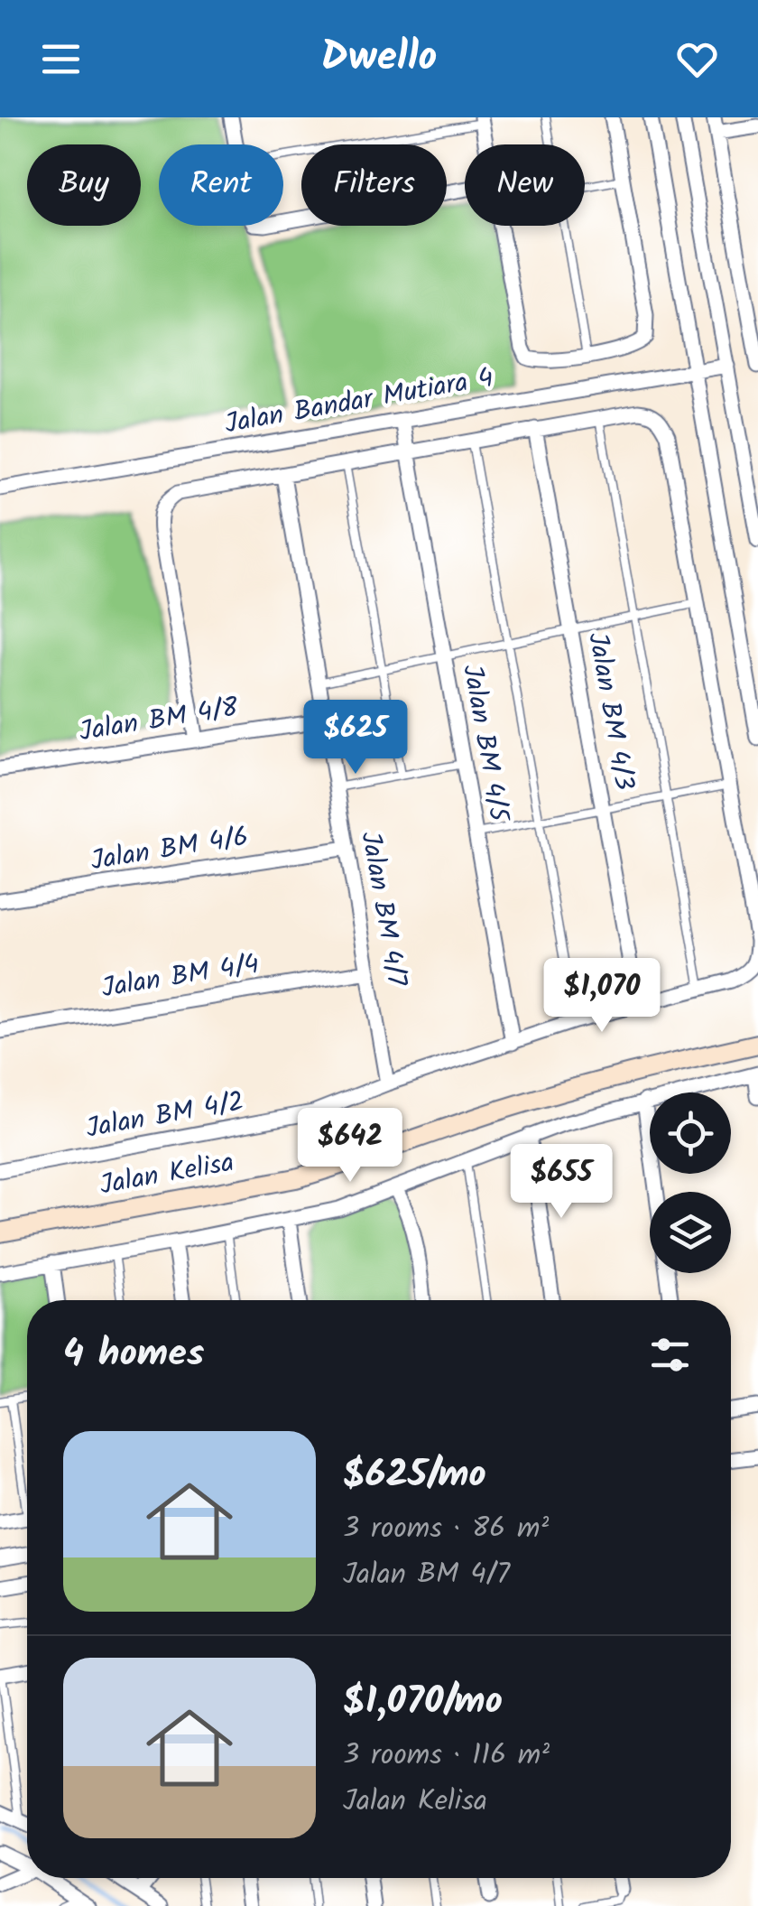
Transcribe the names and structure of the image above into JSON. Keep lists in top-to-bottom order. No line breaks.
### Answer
{"streets":{"main road":["Jalan Kelisa"],"street":["Jalan Bandar Mutiara 4","Jalan BM 4/3","Jalan BM 4/8","Jalan BM 4/5","Jalan BM 4/6","Jalan BM 4/7","Jalan BM 4/4","Jalan BM 4/2"]},"crossings":[["Jalan Bandar Mutiara 4","Jalan BM 4/5"],["Jalan BM 4/3","Jalan BM 4/2"],["Jalan BM 4/8","Jalan BM 4/7"],["Jalan BM 4/5","Jalan BM 4/2"],["Jalan BM 4/6","Jalan BM 4/7"],["Jalan BM 4/7","Jalan BM 4/4"],["Jalan BM 4/7","Jalan BM 4/2"]],"page":{"header":"Dwello","chip":["Buy","Rent","Filters","New"],"price":["$625","$1,070","$642","$655"],"heading":"4 homes","list":[{"name":"$625/mo","note":"3 rooms · 86 m² · Jalan BM 4/7"},{"name":"$1,070/mo","note":"3 rooms · 116 m² · Jalan Kelisa"}]}}
